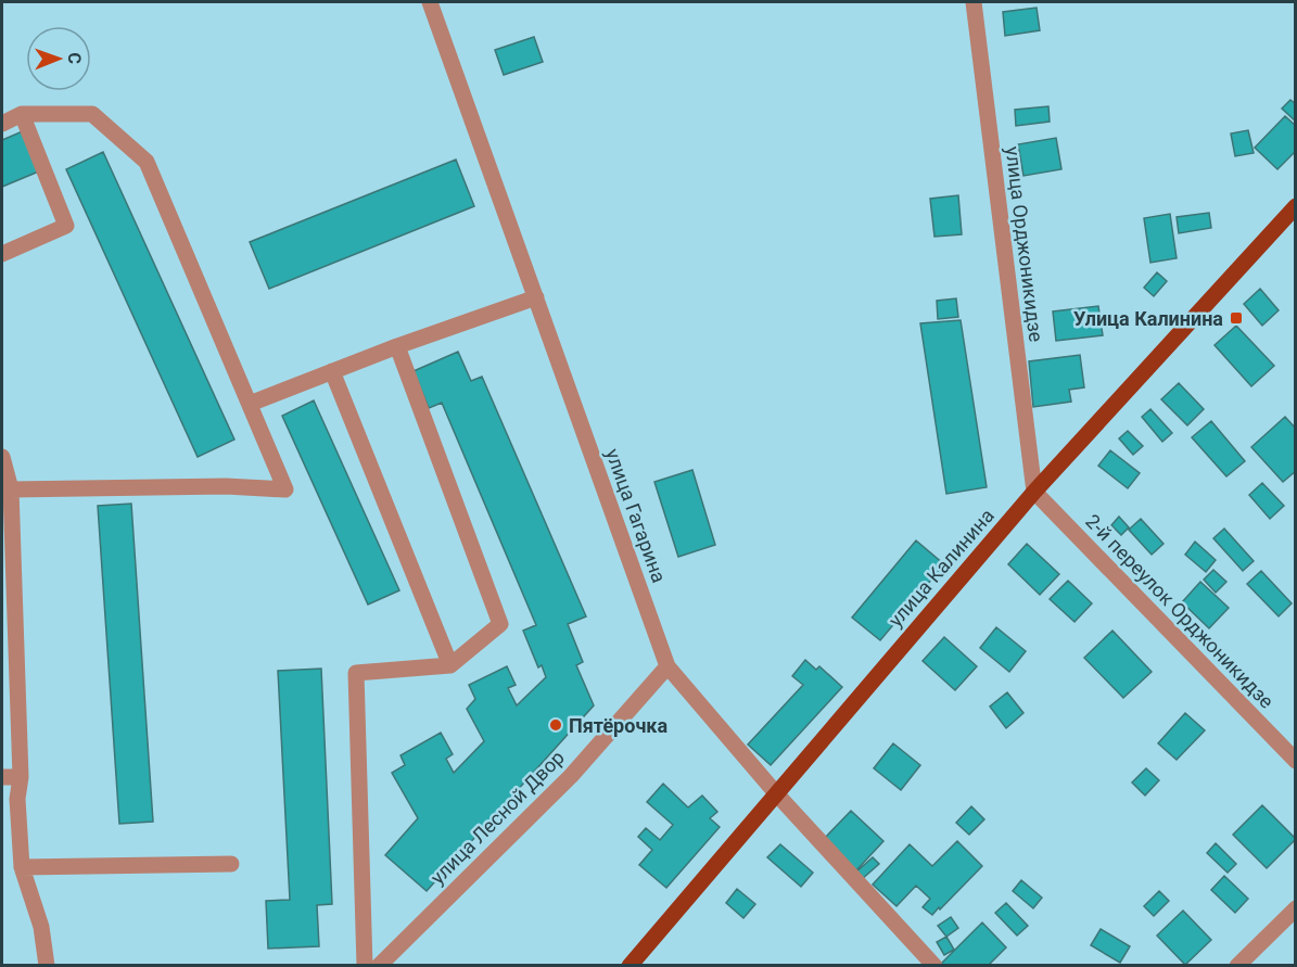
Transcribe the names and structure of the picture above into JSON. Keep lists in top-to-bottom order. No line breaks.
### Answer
{"streets":{"main road":["улица Калинина"],"street":["улица Орджоникидзе","улица Гагарина","2-й переулок Орджоникидзе","улица Лесной Двор"]},"crossings":[["улица Орджоникидзе","улица Калинина"],["улица Орджоникидзе","2-й переулок Орджоникидзе"],["улица Гагарина","улица Калинина"],["улица Гагарина","улица Лесной Двор"],["улица Калинина","2-й переулок Орджоникидзе"]],"places":{"transit":["Улица Калинина"],"other":["Пятёрочка"]},"north":"right"}
